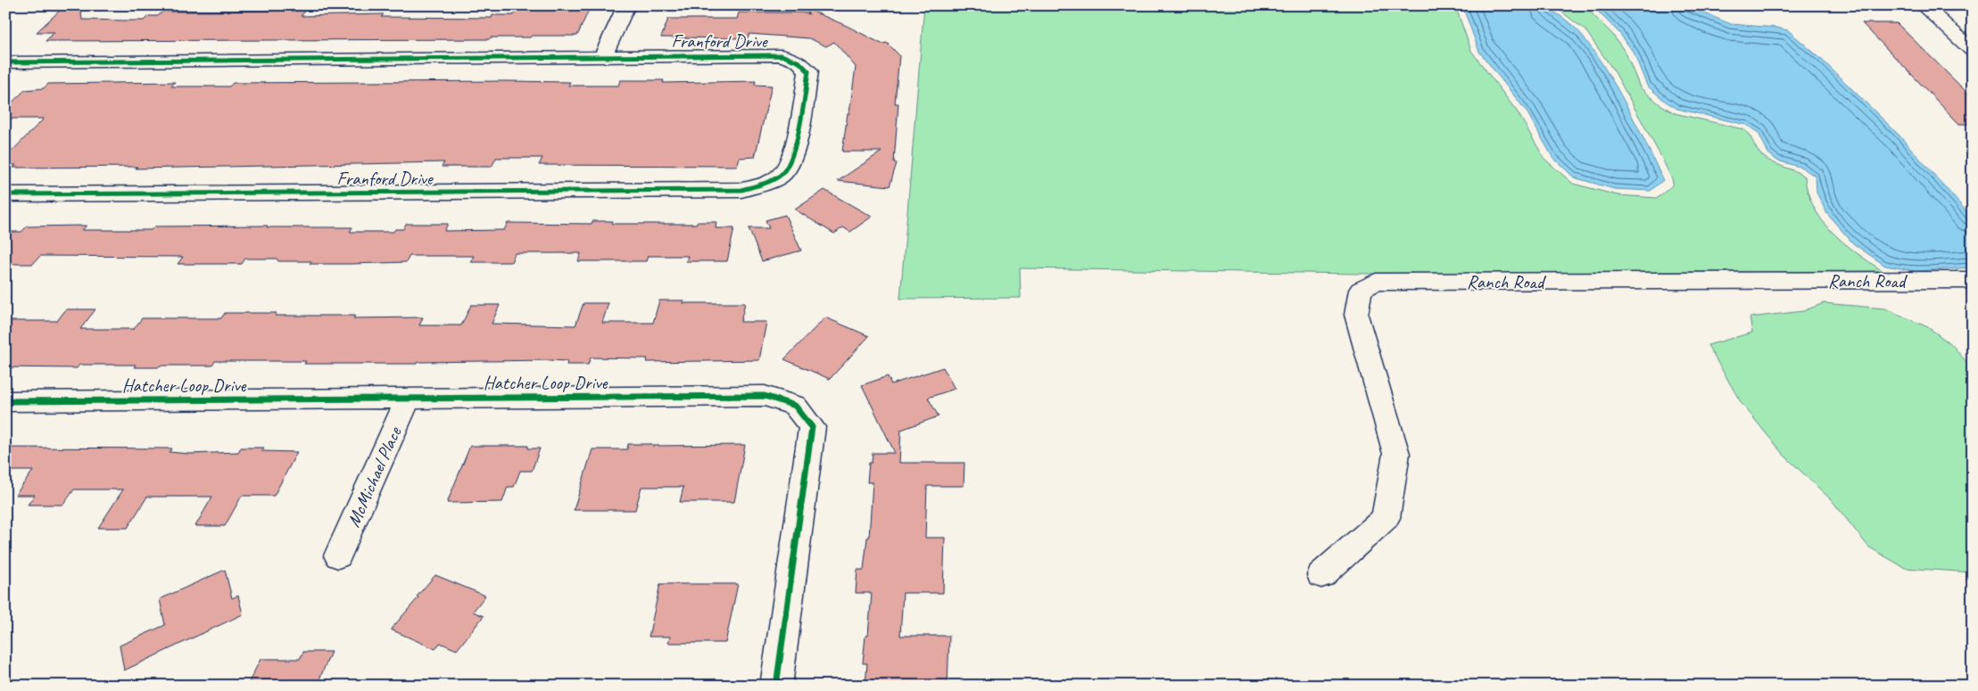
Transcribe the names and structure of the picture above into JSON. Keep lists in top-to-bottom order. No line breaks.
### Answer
{"streets":{"street":["Franford Drive","Ranch Road","Hatcher Loop Drive","McMichael Place"]},"crossings":[["Hatcher Loop Drive","McMichael Place"]]}
